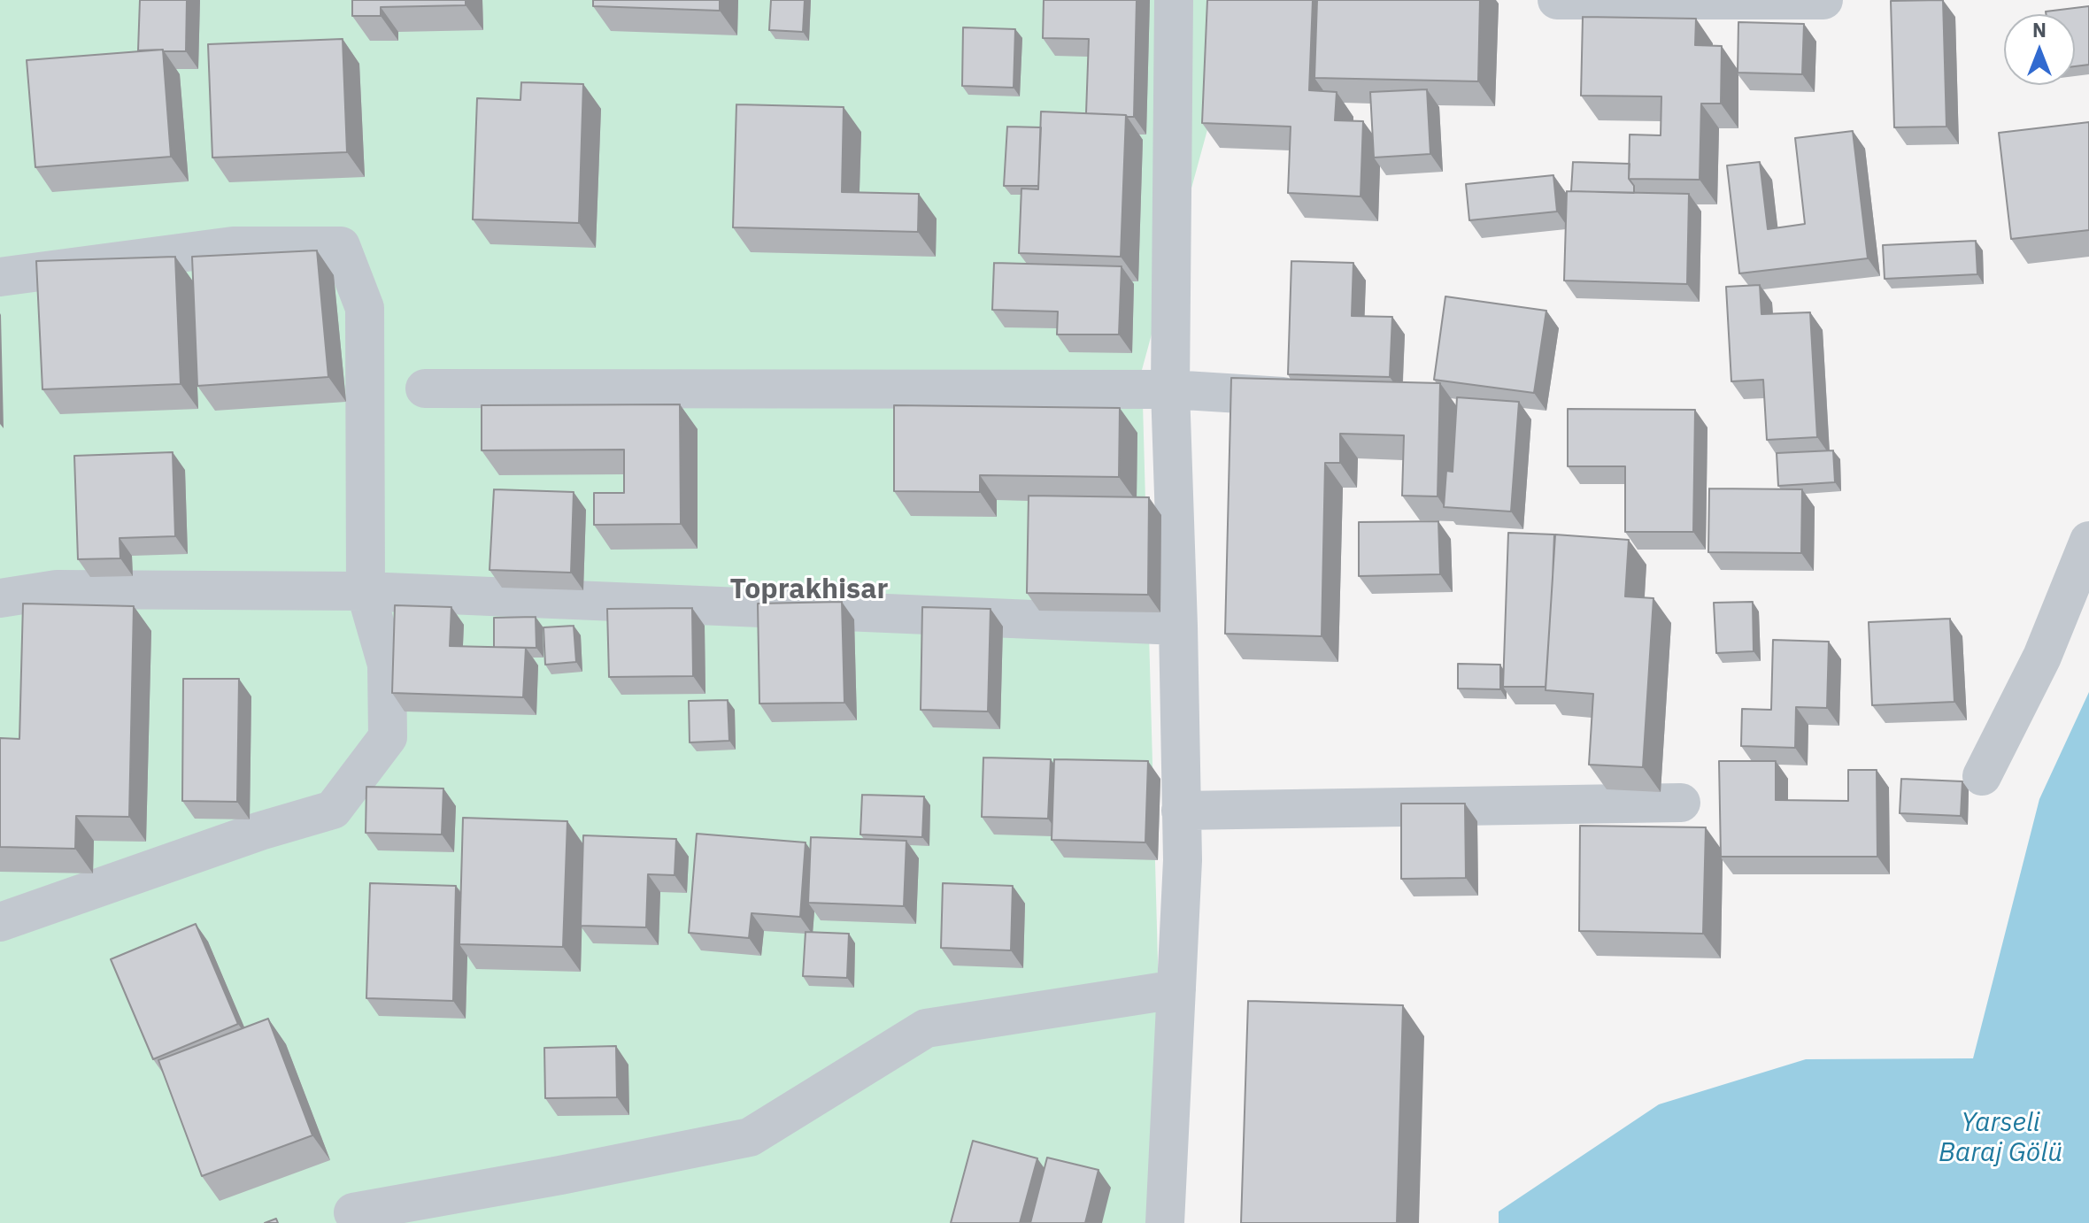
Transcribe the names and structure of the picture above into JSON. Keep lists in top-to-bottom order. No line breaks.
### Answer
{"districts":["Toprakhisar"],"water":["Yarseli Baraj Gölü"],"north":"top"}
